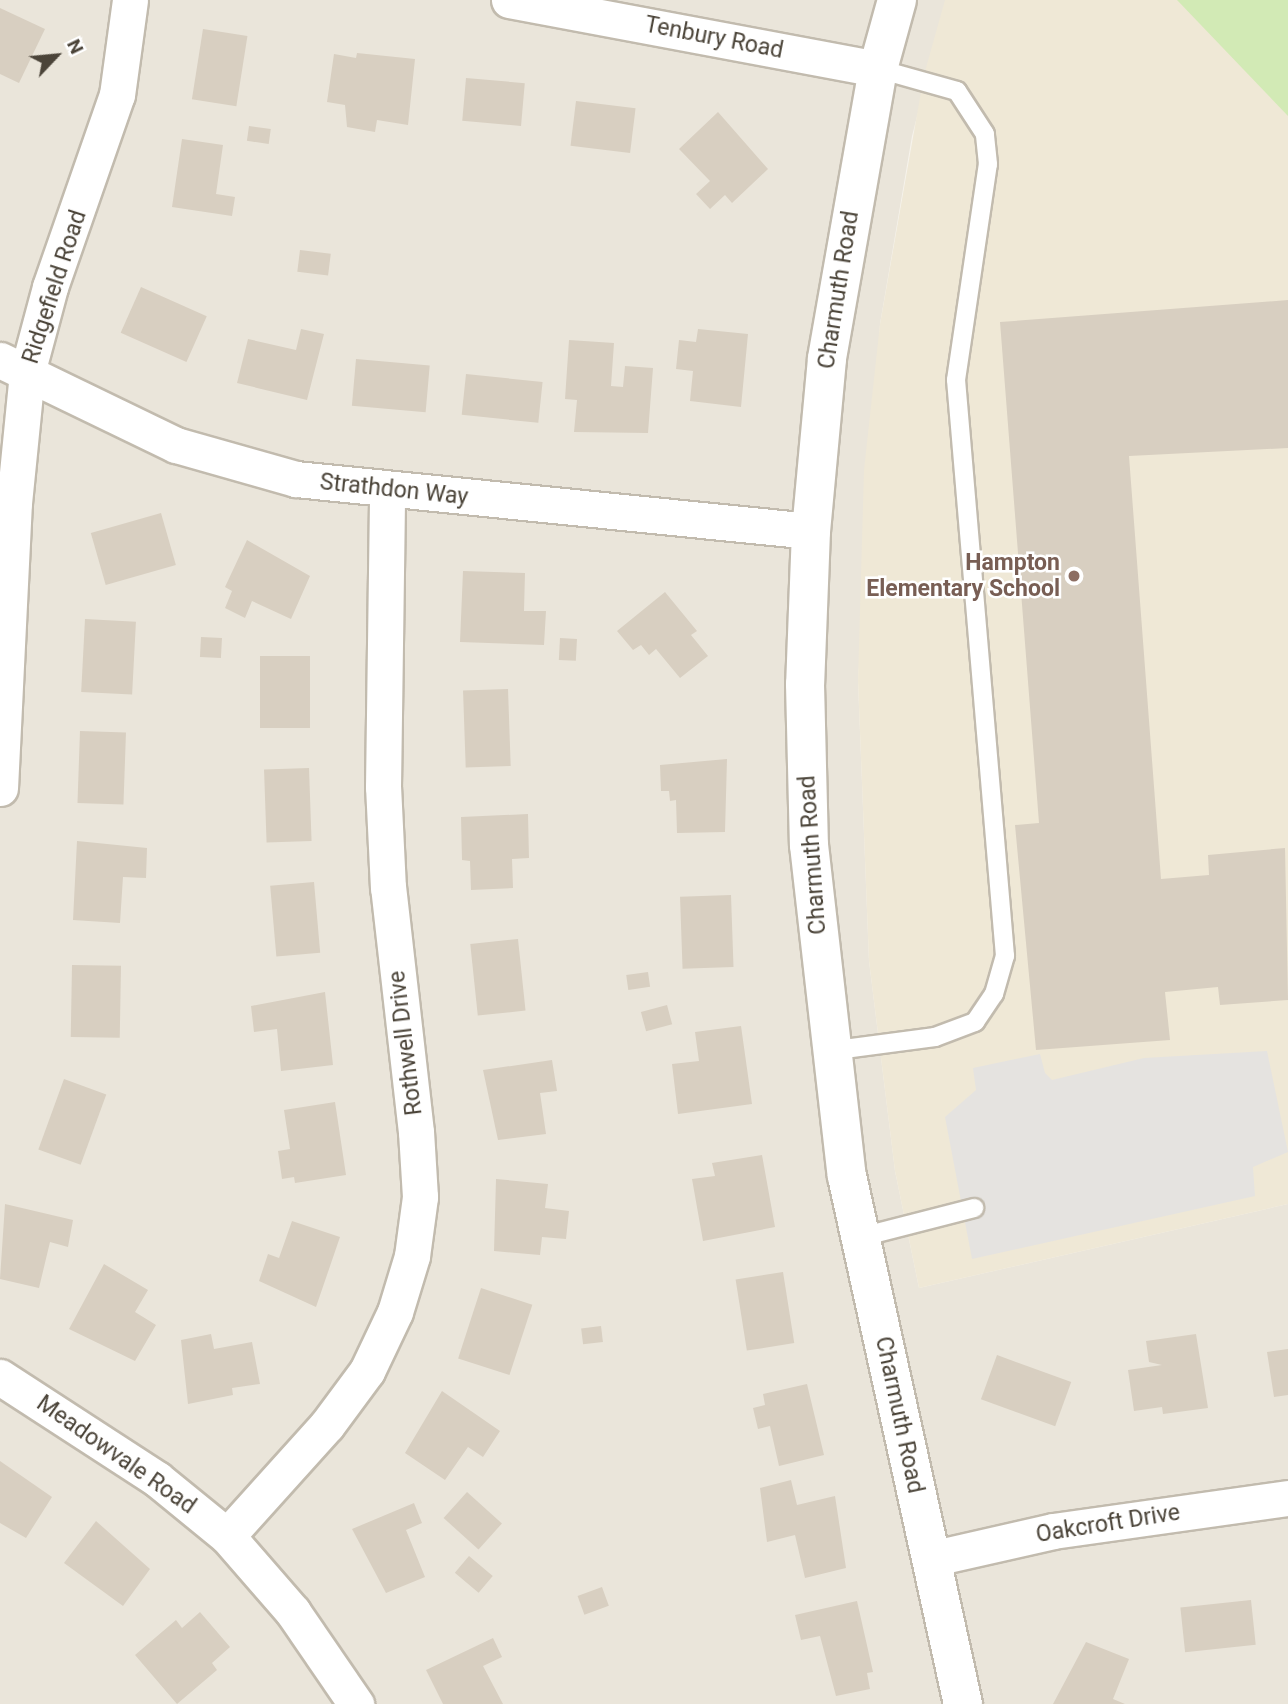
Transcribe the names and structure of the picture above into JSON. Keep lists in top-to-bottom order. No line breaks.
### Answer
{"streets":{"street":["Tenbury Road","Ridgefield Road","Charmuth Road","Strathdon Way","Rothwell Drive","Meadowvale Road","Oakcroft Drive"]},"crossings":[["Tenbury Road","Charmuth Road"],["Ridgefield Road","Strathdon Way"],["Charmuth Road","Strathdon Way"],["Charmuth Road","Oakcroft Drive"],["Strathdon Way","Rothwell Drive"],["Rothwell Drive","Meadowvale Road"]],"places":["Hampton Elementary School"],"north":"top right"}
